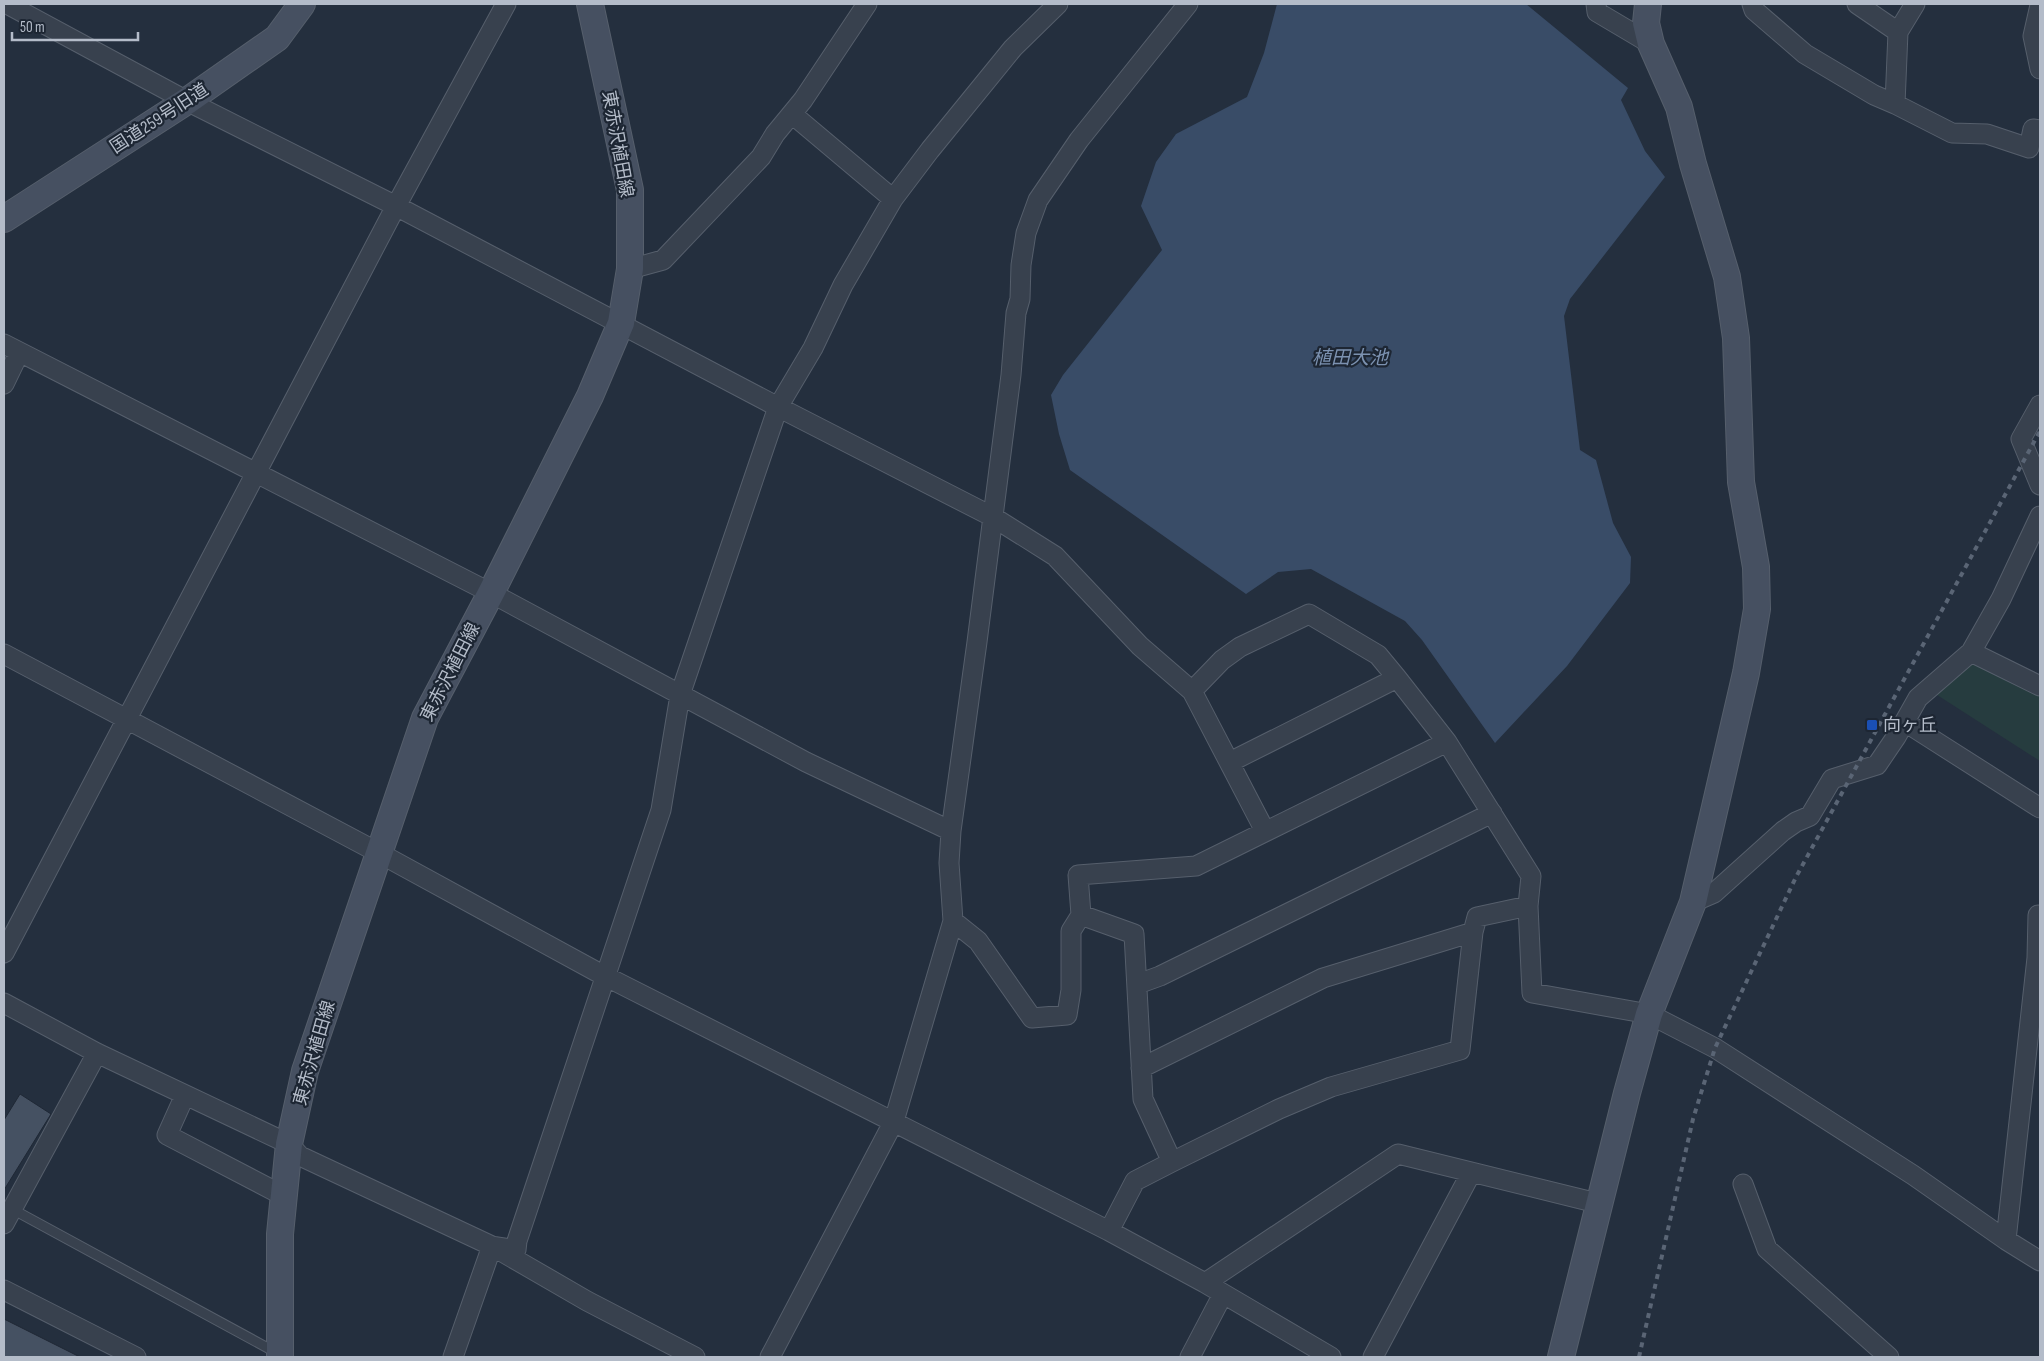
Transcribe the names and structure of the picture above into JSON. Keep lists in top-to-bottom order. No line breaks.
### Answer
{"streets":{"street":["国道259号旧道","東赤沢植田線"]},"water":["植田大池"],"places":{"transit":["向ヶ丘"]},"scale_bar":"50 m"}
